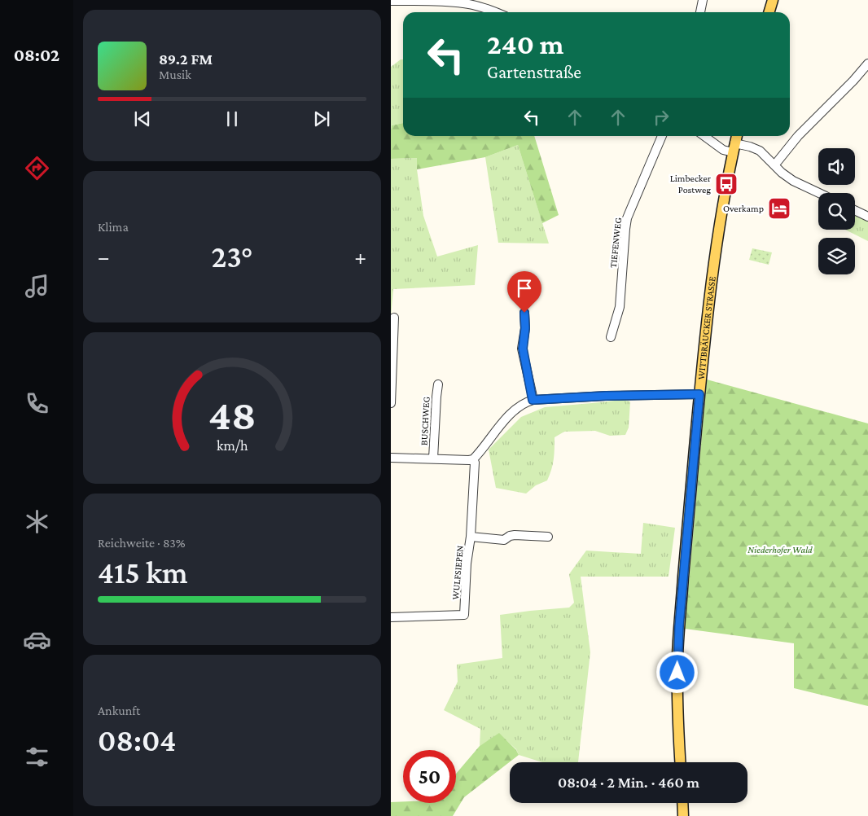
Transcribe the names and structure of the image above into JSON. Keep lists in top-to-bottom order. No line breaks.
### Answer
{"streets":{"main road":["WITTBRÄUCKER STRASSE"],"street":["TIEFENWEG","BUSCHWEG","WULFSIEPEN"]},"parks":["Niederhofer Wald"],"places":{"bus stop":["Limbecker Postweg"],"hotel":["Overkamp"]},"page":{"tabs":"08:02","turn":["240 m","Gartenstraße"],"song":["89.2 FM","Musik"],"tile":["Klima",["Reichweite · 83%","415 km"],["Ankunft","08:04"]],"heat":["−","23°","+"],"limit":"50","trip":"08:04 · 2 Min. · 460 m","gauge":["48","km/h"]}}
